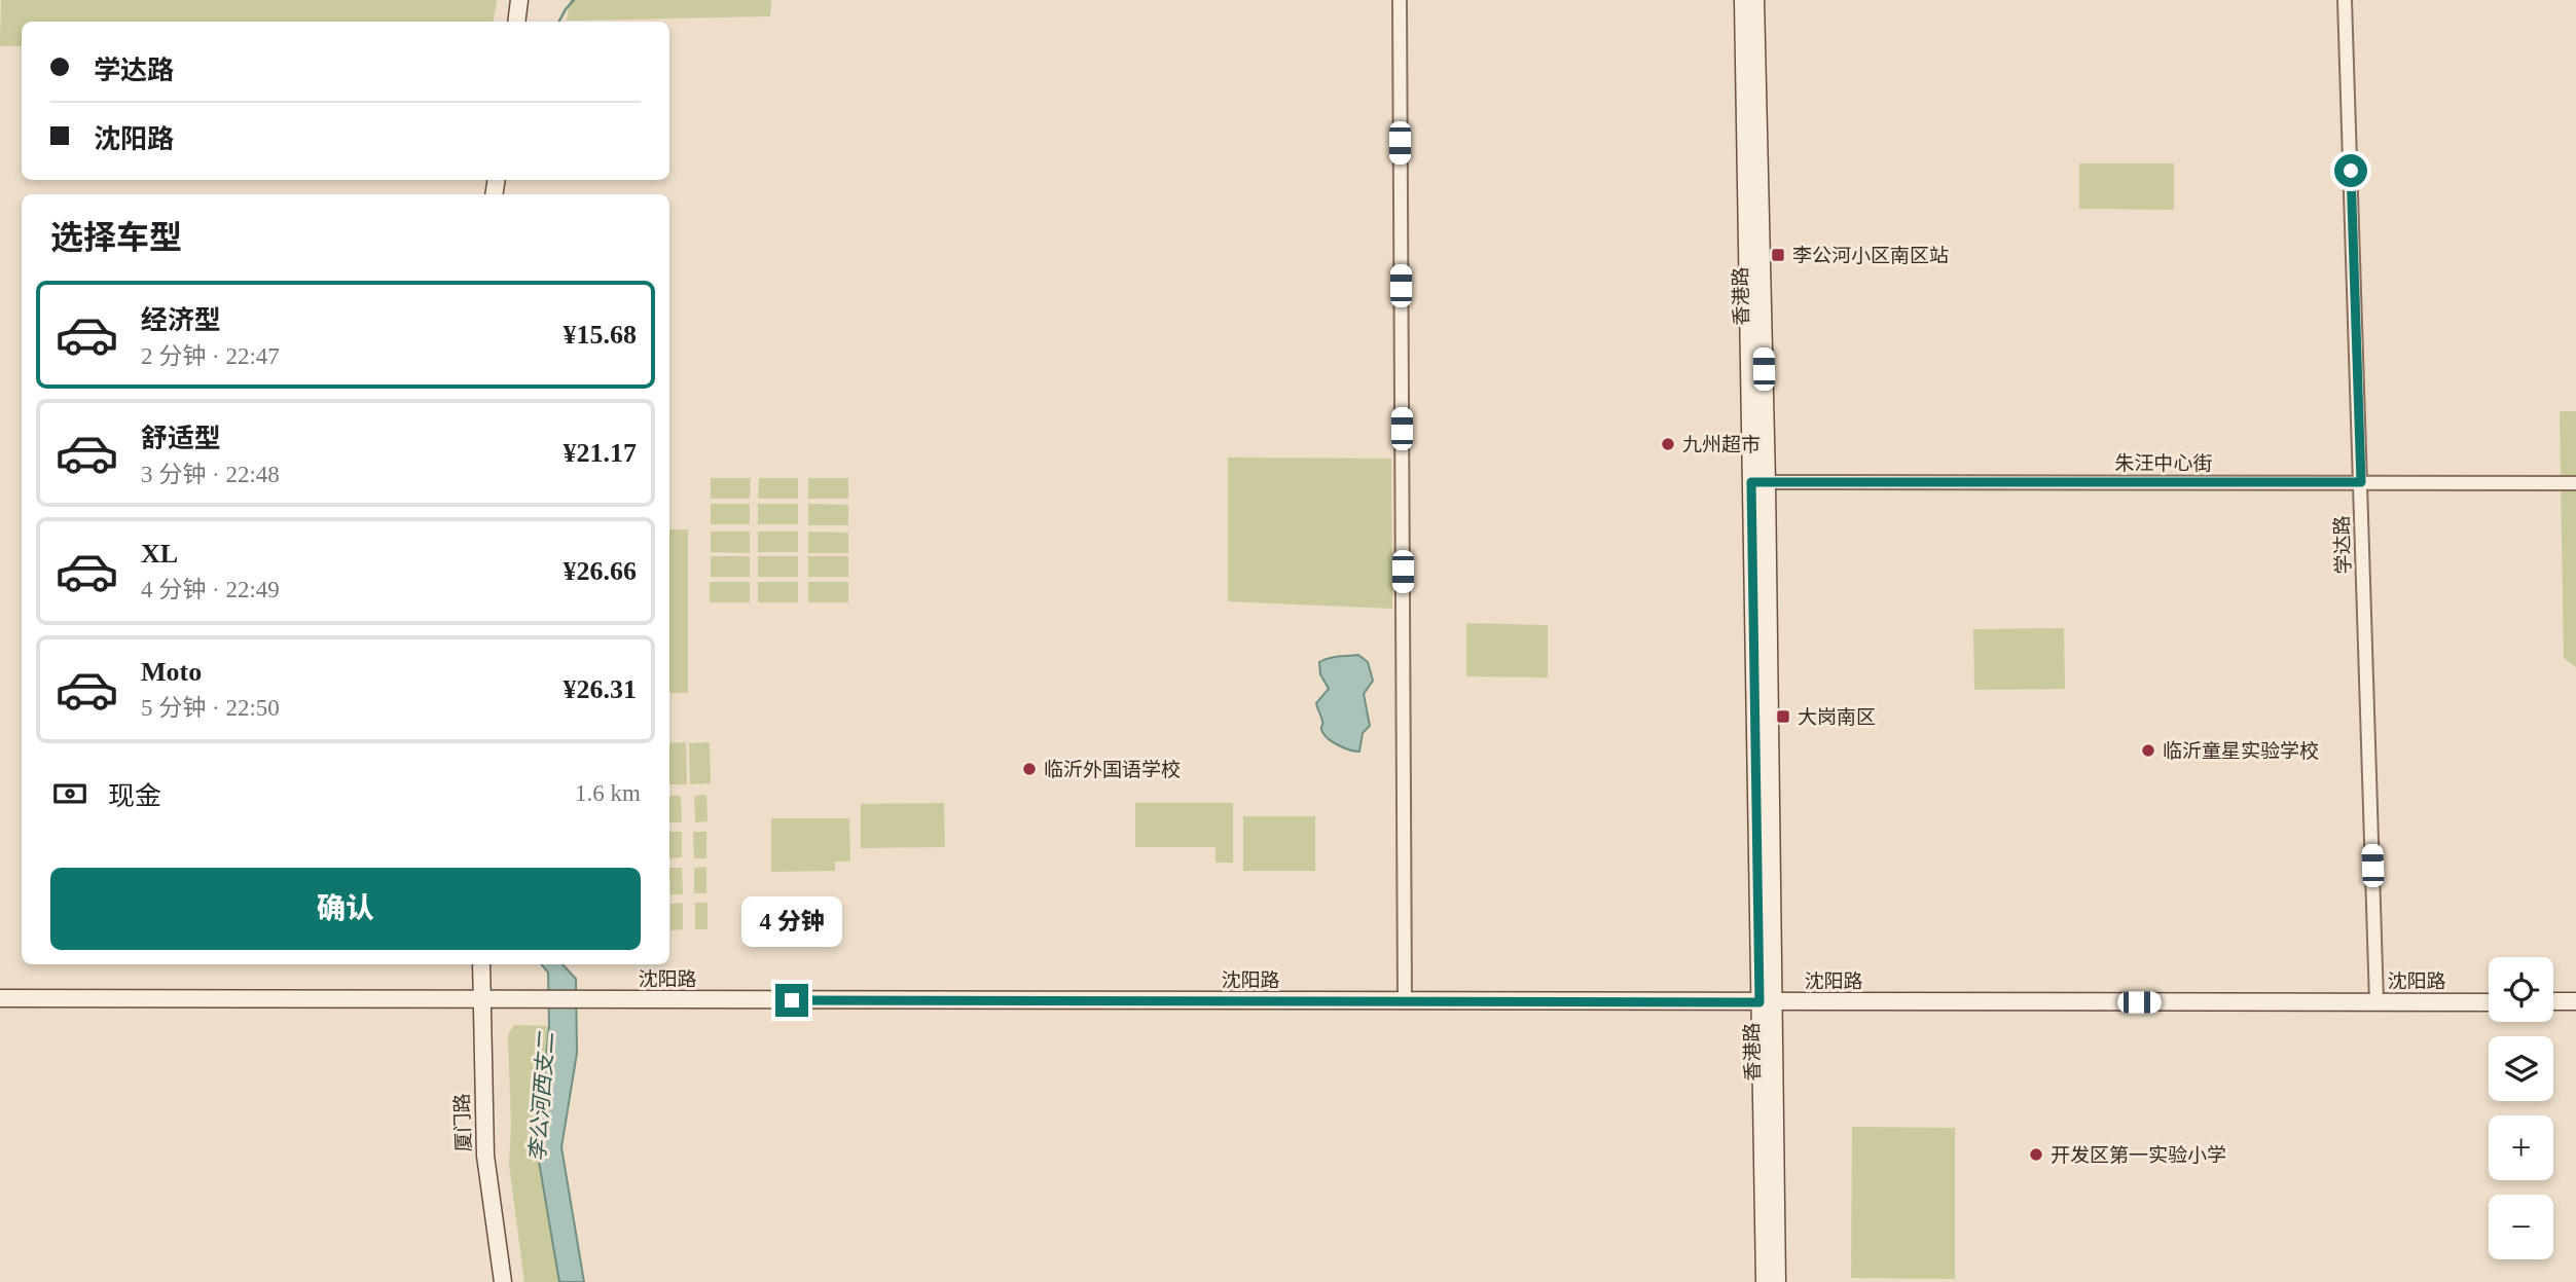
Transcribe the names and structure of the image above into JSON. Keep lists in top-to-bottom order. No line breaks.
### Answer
{"streets":{"street":["香港路","朱汪中心街","学达路","沈阳路","厦门路"]},"crossings":[["香港路","朱汪中心街"],["香港路","沈阳路"],["朱汪中心街","学达路"],["学达路","沈阳路"],["沈阳路","厦门路"]],"water":["李公河西支二"],"places":{"transit":["李公河小区南区站","大岗南区"],"other":["九州超市","临沂童星实验学校","临沂外国语学校","开发区第一实验小学"]},"page":{"banner":["学达路","沈阳路"],"heading":"选择车型","list":[{"name":"经济型","note":"2 分钟 · 22:47","value":"¥15.68"},{"name":"舒适型","note":"3 分钟 · 22:48","value":"¥21.17"},{"name":"XL","note":"4 分钟 · 22:49","value":"¥26.66"},{"name":"Moto","note":"5 分钟 · 22:50","value":"¥26.31"}],"pay":["现金","1.6 km"],"buttons":"确认","bubble":"4 分钟","map_buttons":["+","−"]}}
